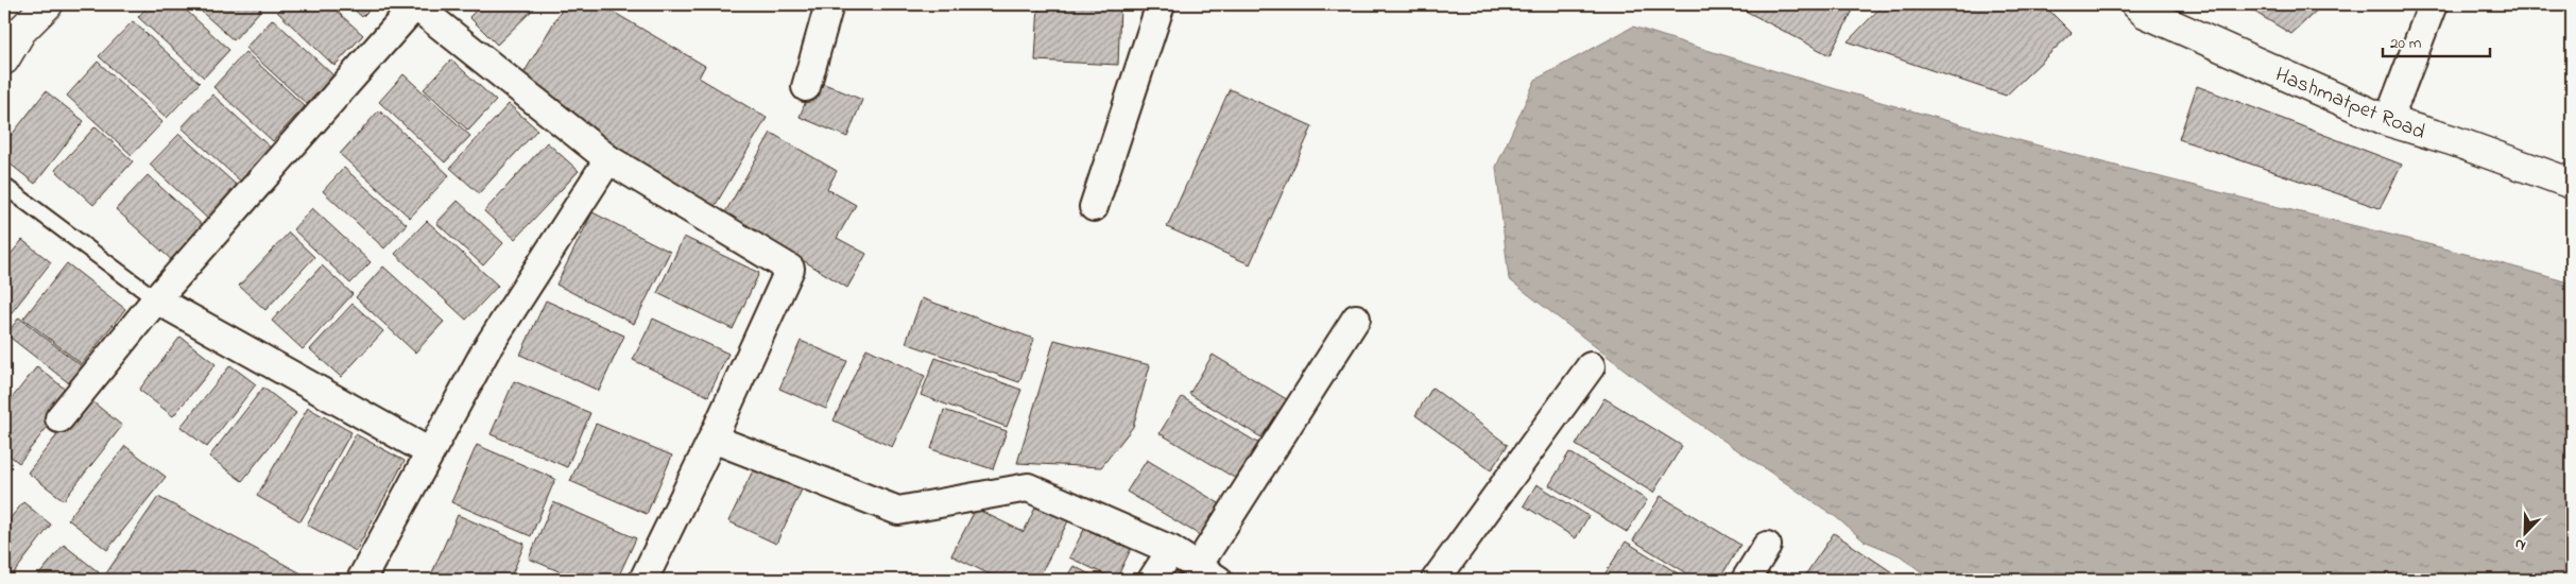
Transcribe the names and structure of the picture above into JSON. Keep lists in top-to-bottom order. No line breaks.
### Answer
{"streets":{"main road":["Hashmatpet Road"]},"scale_bar":"20 m","north":"bottom left"}
